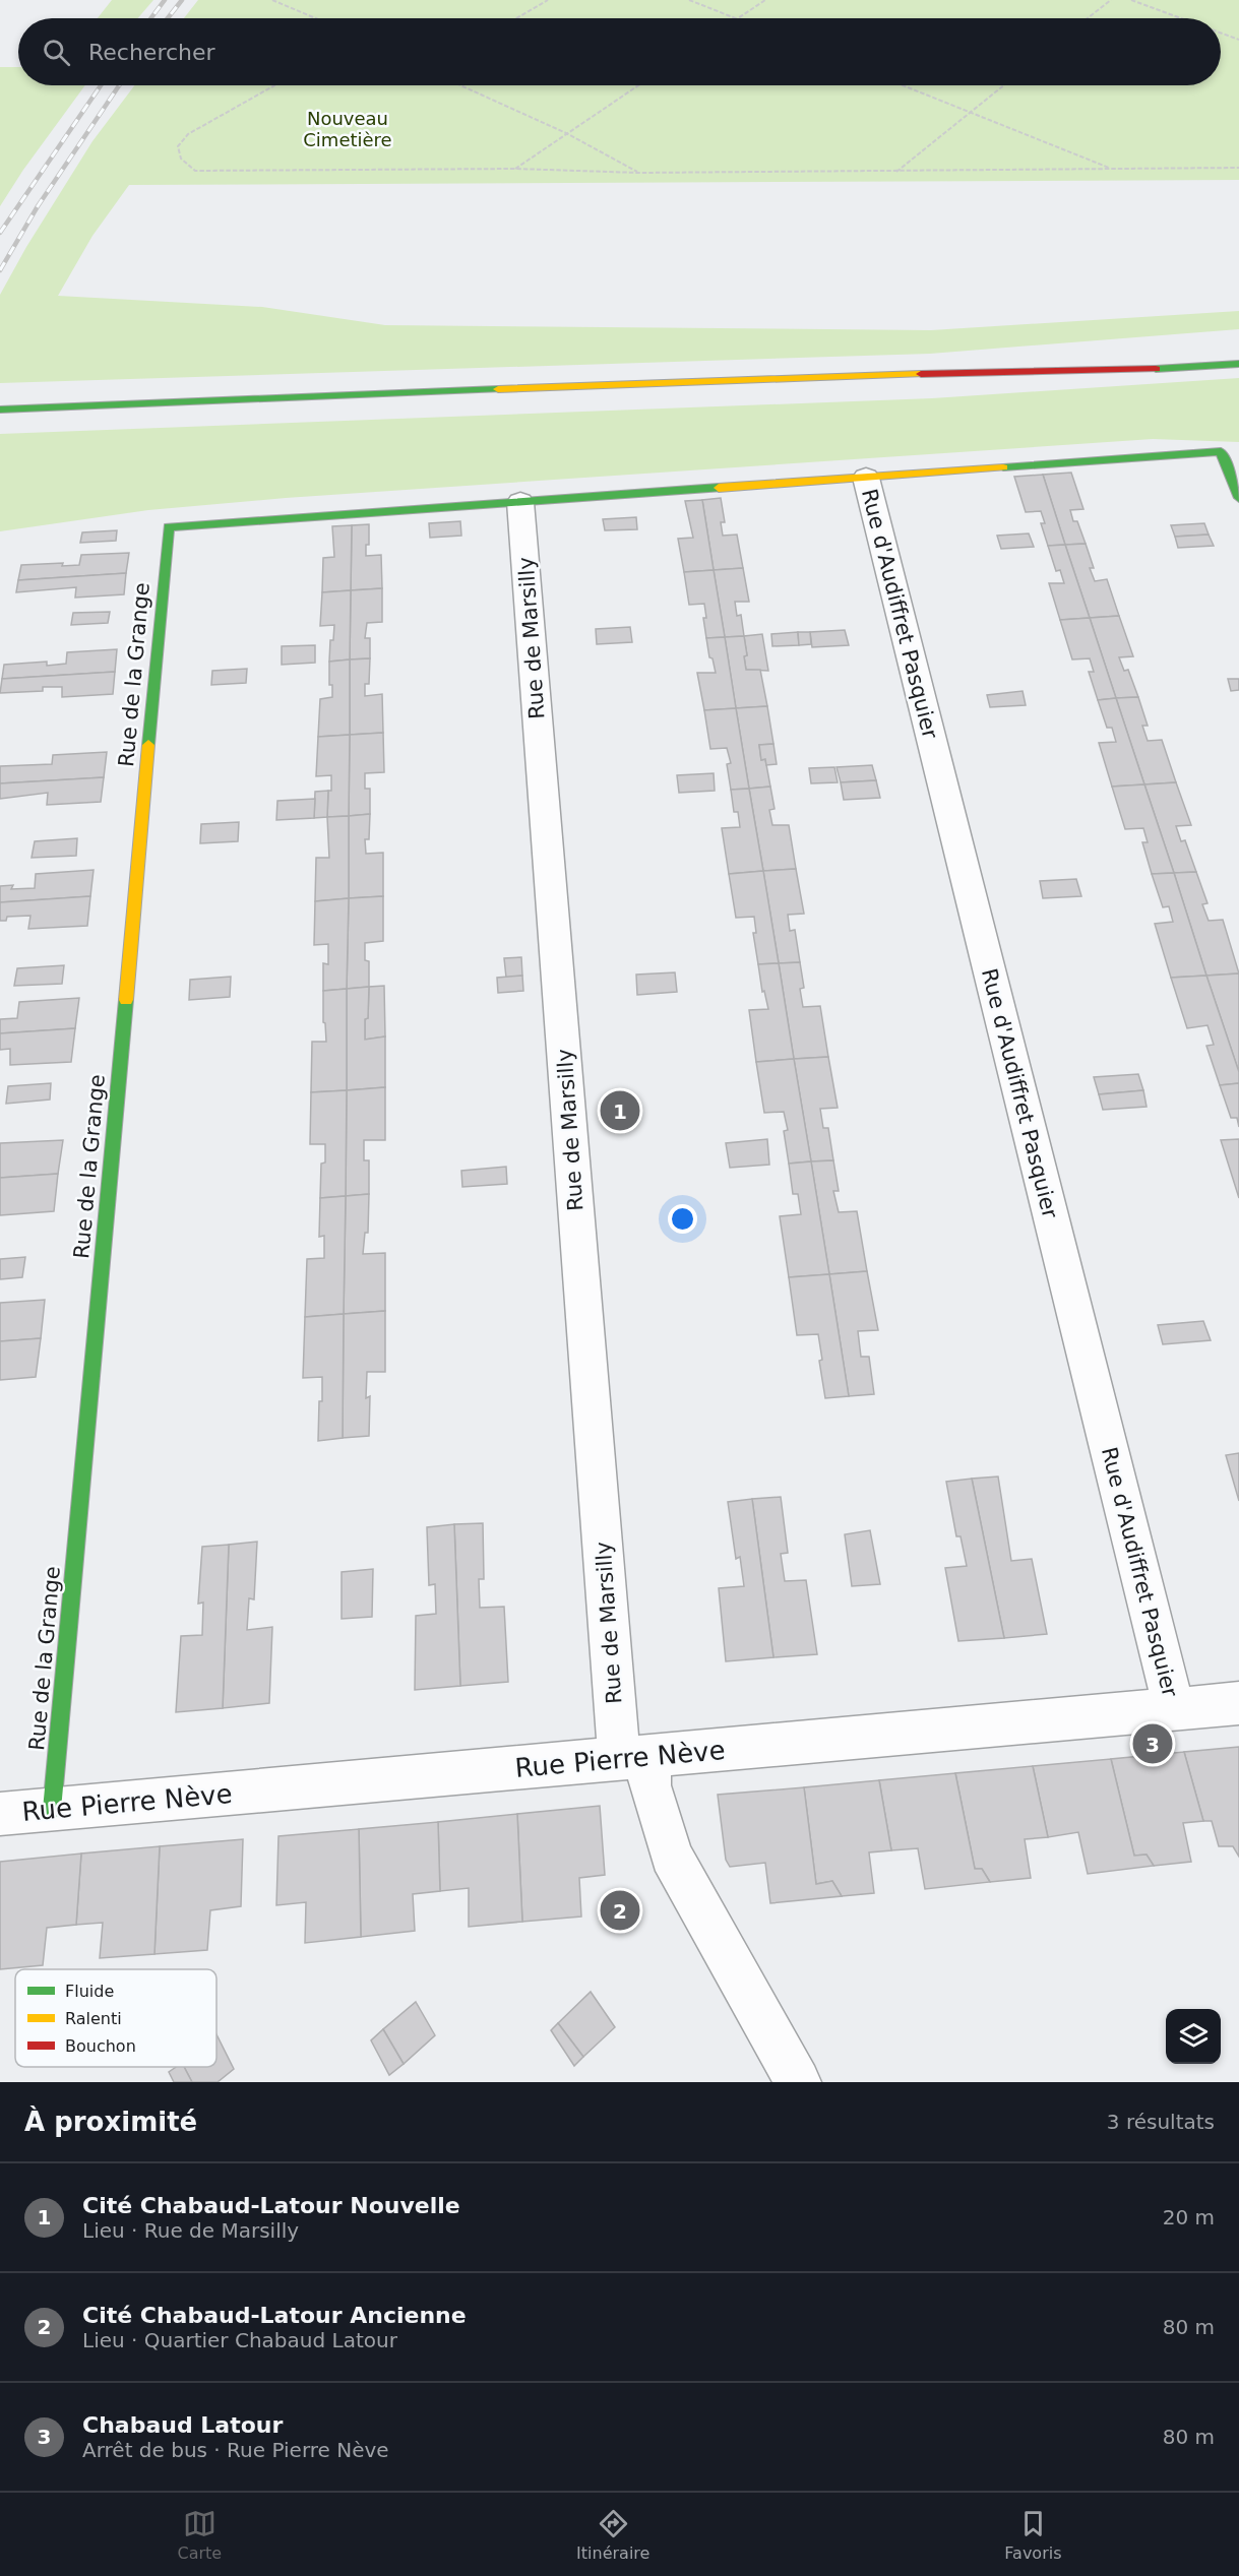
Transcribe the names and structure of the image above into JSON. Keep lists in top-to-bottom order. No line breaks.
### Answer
{"streets":{"street":["Rue d'Audiffret Pasquier","Rue de Marsilly","Rue de la Grange","Rue Pierre Nève"]},"crossings":[["Rue d'Audiffret Pasquier","Rue Pierre Nève"],["Rue de Marsilly","Rue de la Grange"],["Rue de Marsilly","Rue Pierre Nève"],["Rue de la Grange","Rue Pierre Nève"]],"parks":["Nouveau Cimetière"],"legend":["Fluide","Ralenti","Bouchon"],"page":{"search":"Rechercher","pins":["1","3","2"],"heading":["À proximité","3 résultats"],"list":[{"mark":"1","name":"Cité Chabaud-Latour Nouvelle","note":"Lieu · Rue de Marsilly","value":"20 m"},{"mark":"2","name":"Cité Chabaud-Latour Ancienne","note":"Lieu · Quartier Chabaud Latour","value":"80 m"},{"mark":"3","name":"Chabaud Latour","note":"Arrêt de bus · Rue Pierre Nève","value":"80 m"}],"nav":["Carte","Itinéraire","Favoris"]}}
